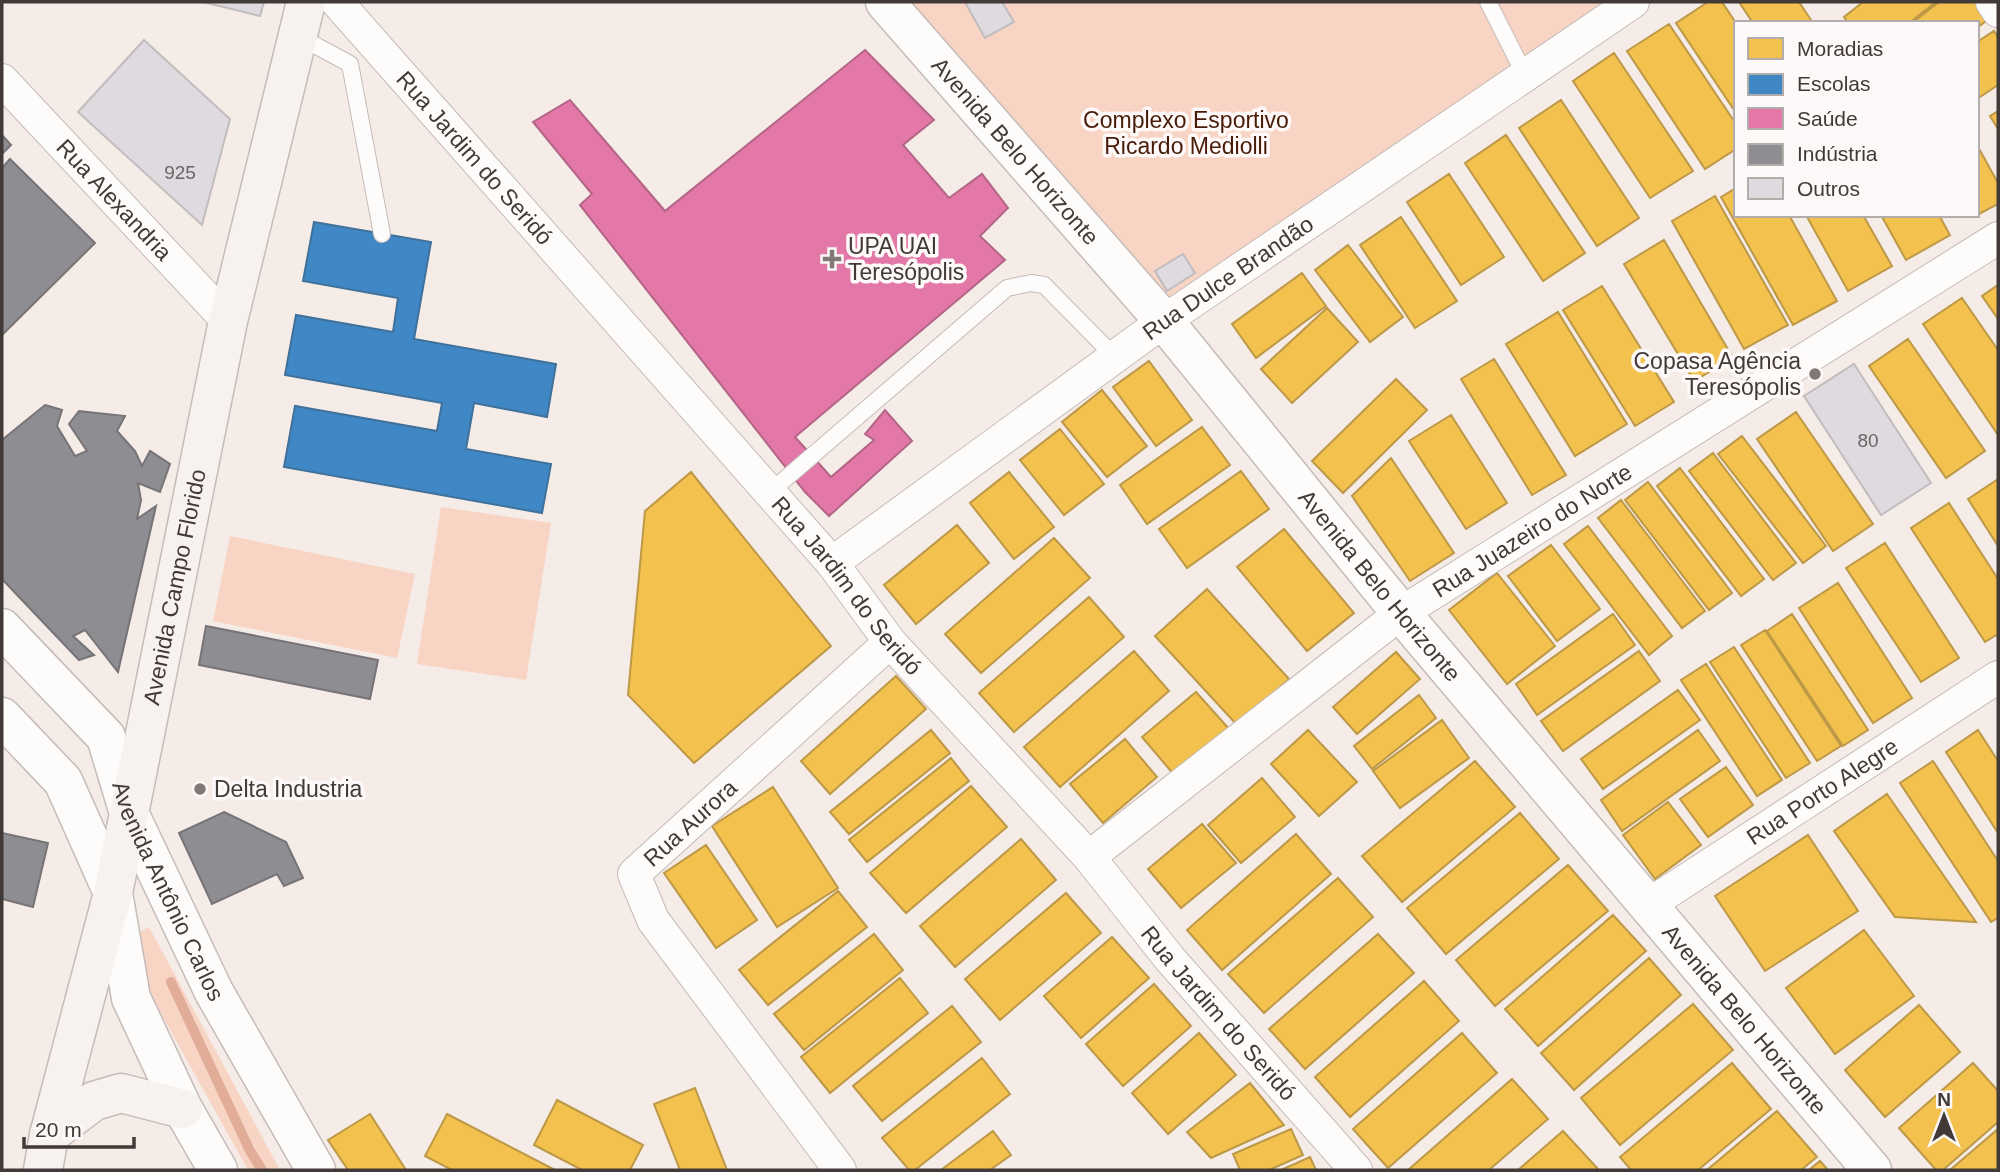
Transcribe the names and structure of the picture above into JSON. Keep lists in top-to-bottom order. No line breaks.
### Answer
{"streets":{"main road":["Avenida Campo Florido"],"street":["Avenida Belo Horizonte","Rua Jardim do Seridó","Rua Alexandria","Rua Dulce Brandão","Rua Juazeiro do Norte","Rua Porto Alegre","Rua Aurora","Avenida Antônio Carlos"]},"crossings":[["Avenida Belo Horizonte","Rua Dulce Brandão"],["Avenida Belo Horizonte","Rua Juazeiro do Norte"],["Avenida Belo Horizonte","Rua Porto Alegre"],["Rua Jardim do Seridó","Rua Dulce Brandão"],["Rua Jardim do Seridó","Rua Juazeiro do Norte"],["Rua Jardim do Seridó","Rua Aurora"],["Rua Alexandria","Avenida Campo Florido"],["Avenida Campo Florido","Avenida Antônio Carlos"]],"parks":["Complexo Esportivo Ricardo Mediolli"],"places":{"health":["UPA UAI Teresópolis"],"other":["Copasa Agência Teresópolis","Delta Industria"]},"house_numbers":["925","80"],"legend":["Moradias","Escolas","Saúde","Indústria","Outros"],"scale_bar":"20 m","north":"top"}
